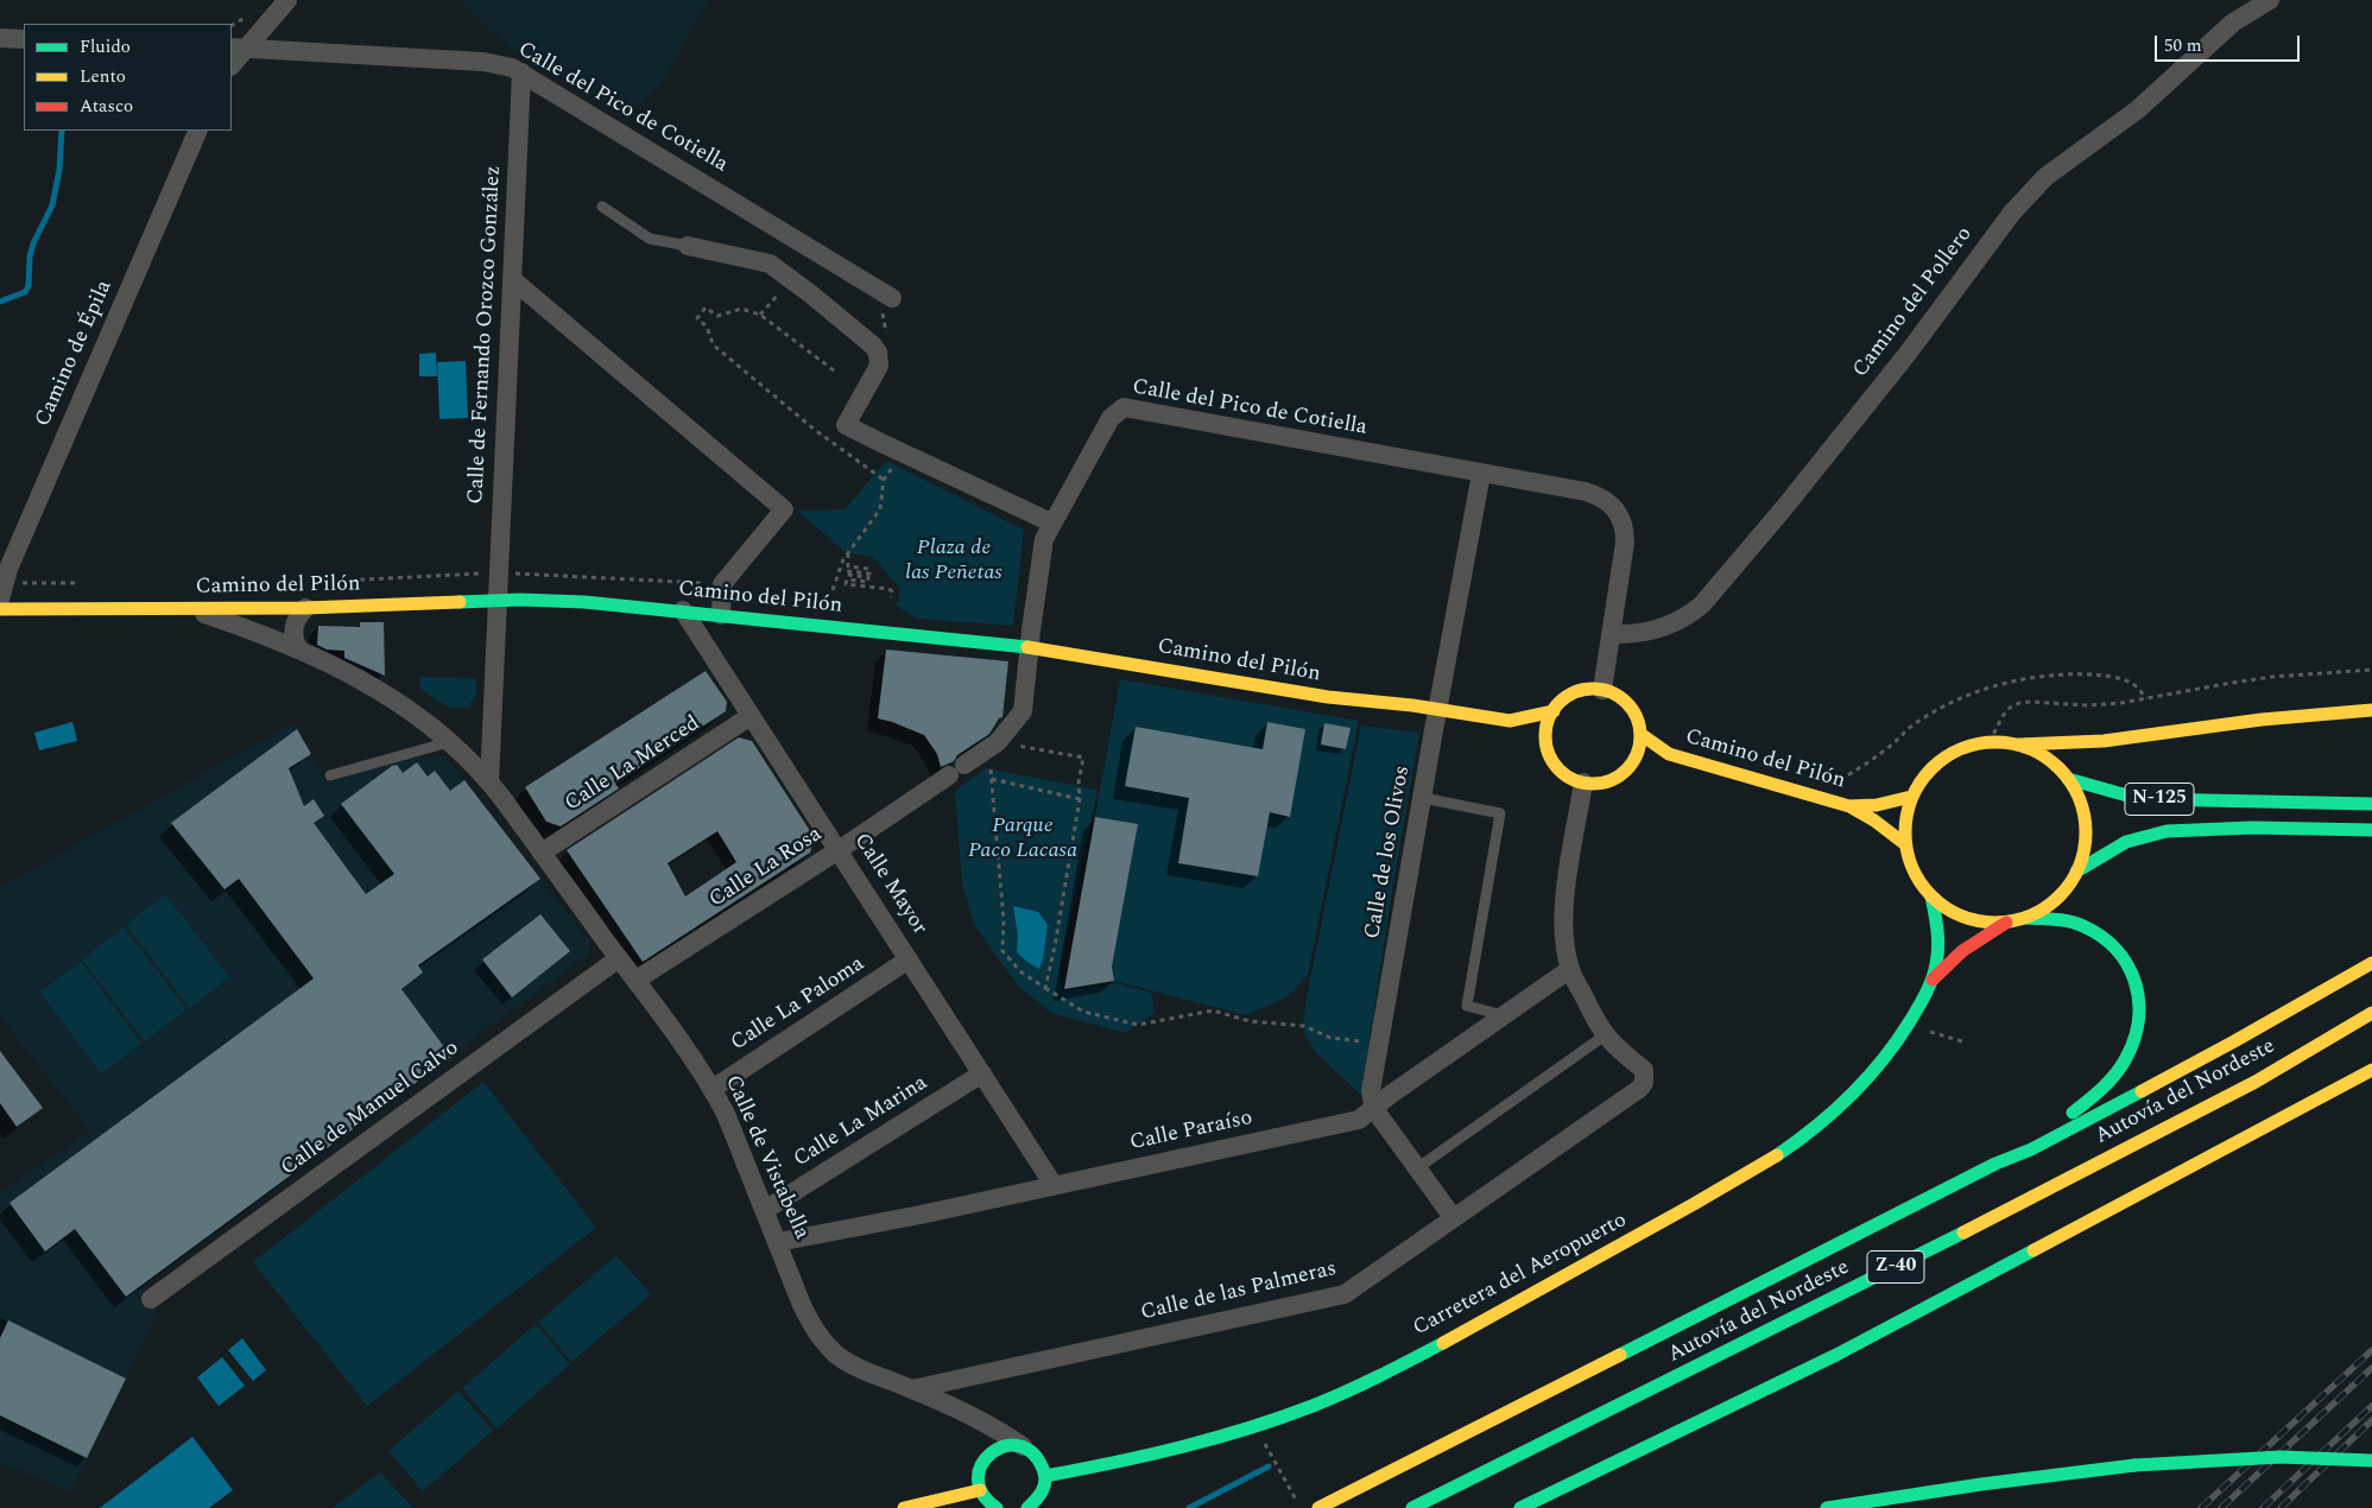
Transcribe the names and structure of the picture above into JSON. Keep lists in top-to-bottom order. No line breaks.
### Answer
{"streets":{"main road":["Camino del Pilón","N-125","Autovía del Nordeste","Z-40","Carretera del Aeropuerto"],"street":["Calle del Pico de Cotiella","Camino del Pollero","Calle de Fernando Orozco González","Camino de Épila","Calle La Merced","Calle de los Olivos","Calle La Rosa","Calle Mayor","Calle La Paloma","Calle de Manuel Calvo","Calle La Marina","Calle Paraíso","Calle de Vistabella","Calle de las Palmeras"]},"crossings":[["Calle del Pico de Cotiella","Camino del Pollero"],["Calle del Pico de Cotiella","Calle de Fernando Orozco González"],["Calle del Pico de Cotiella","Camino del Pilón"],["Calle del Pico de Cotiella","Calle de los Olivos"],["Calle del Pico de Cotiella","Calle La Rosa"],["Calle de Fernando Orozco González","Camino del Pilón"],["Calle de Fernando Orozco González","Calle de Vistabella"],["Camino del Pilón","N-125"],["Camino del Pilón","Calle de los Olivos"],["Camino del Pilón","Calle La Rosa"],["Camino del Pilón","Calle Mayor"],["Camino del Pilón","Calle de Vistabella"],["Camino del Pilón","Carretera del Aeropuerto"],["Calle La Merced","Calle Mayor"],["Calle La Merced","Calle de Vistabella"],["N-125","Carretera del Aeropuerto"],["Calle de los Olivos","Calle Paraíso"],["Calle La Rosa","Calle Mayor"],["Calle La Rosa","Calle de Vistabella"],["Calle Mayor","Calle La Paloma"],["Calle Mayor","Calle La Marina"],["Calle Mayor","Calle Paraíso"],["Calle La Paloma","Calle de Vistabella"],["Calle de Manuel Calvo","Calle de Vistabella"],["Calle La Marina","Calle de Vistabella"],["Calle Paraíso","Calle de Vistabella"],["Calle de Vistabella","Calle de las Palmeras"]],"parks":["Plaza de las Peñetas","Parque Paco Lacasa"],"legend":["Fluido","Lento","Atasco"],"scale_bar":"50 m"}
